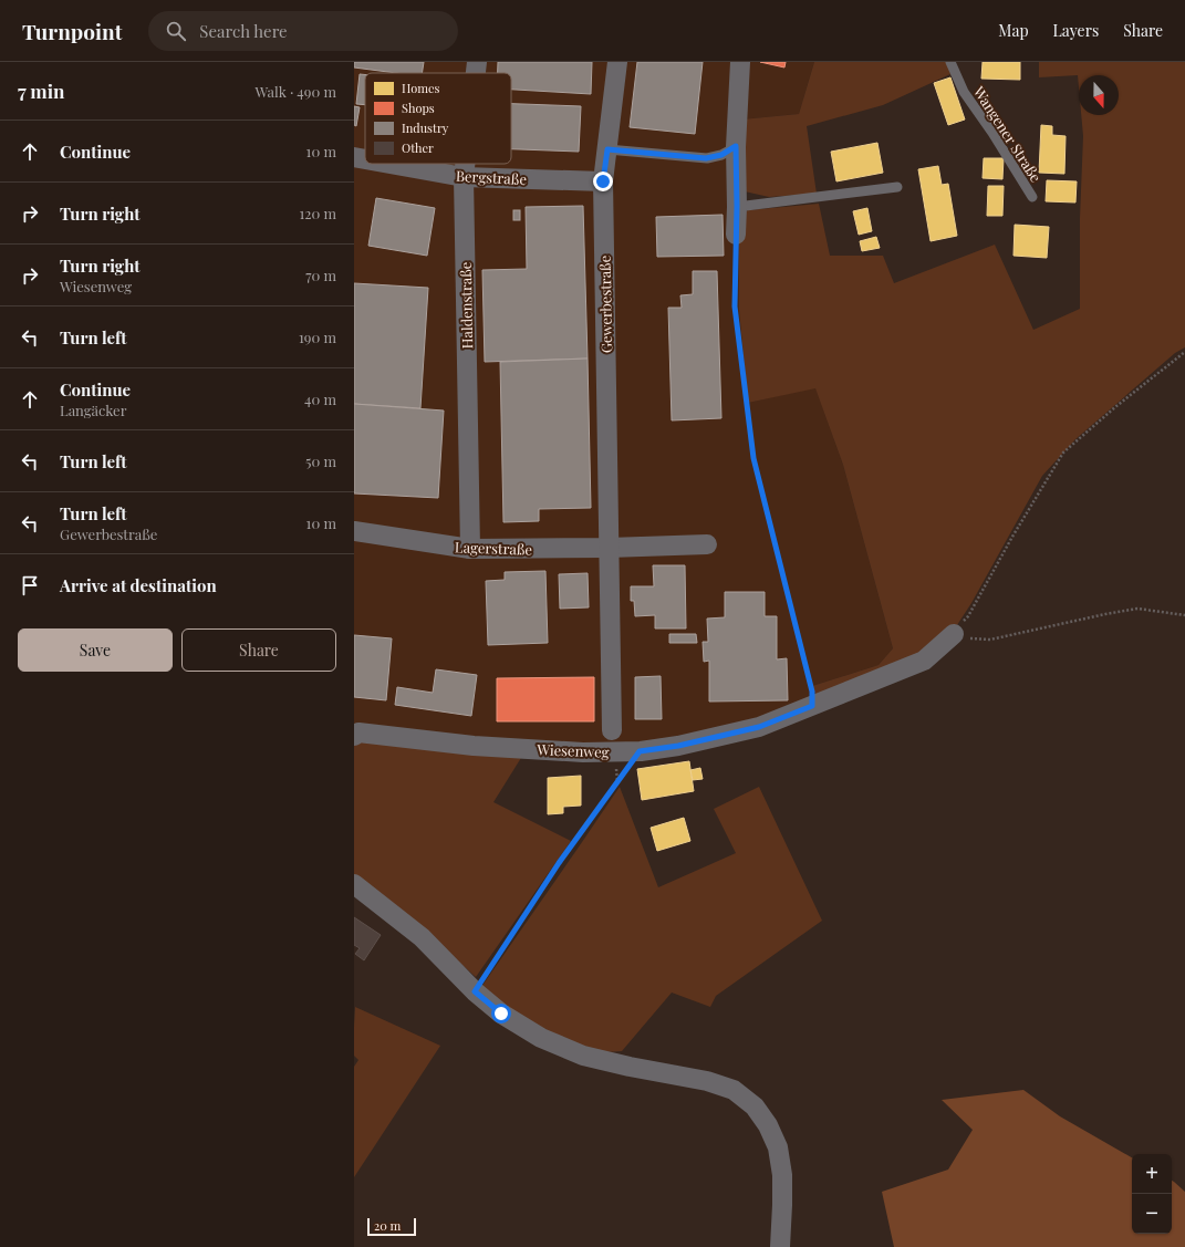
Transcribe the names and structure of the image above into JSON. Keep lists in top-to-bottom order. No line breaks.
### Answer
{"streets":{"street":["Bergstraße","Gewerbestraße","Haldenstraße","Lagerstraße","Wiesenweg"],"lane":["Wangener Straße"]},"crossings":[["Bergstraße","Gewerbestraße"],["Bergstraße","Haldenstraße"],["Gewerbestraße","Lagerstraße"],["Haldenstraße","Lagerstraße"]],"legend":["Homes","Shops","Industry","Other"],"scale_bar":"20 m","north":"bottom","page":{"header":"Turnpoint","search":"Search here","nav":["Map","Layers","Share"],"heading":["7 min","Walk · 490 m"],"list":[["Continue","10 m"],["Turn right","120 m"],["Turn right","Wiesenweg","70 m"],["Turn left","190 m"],["Continue","Langäcker","40 m"],["Turn left","50 m"],["Turn left","Gewerbestraße","10 m"],"Arrive at destination"],"buttons":["Save","Share"],"map_buttons":["+","−"],"scale":"20 m"}}
